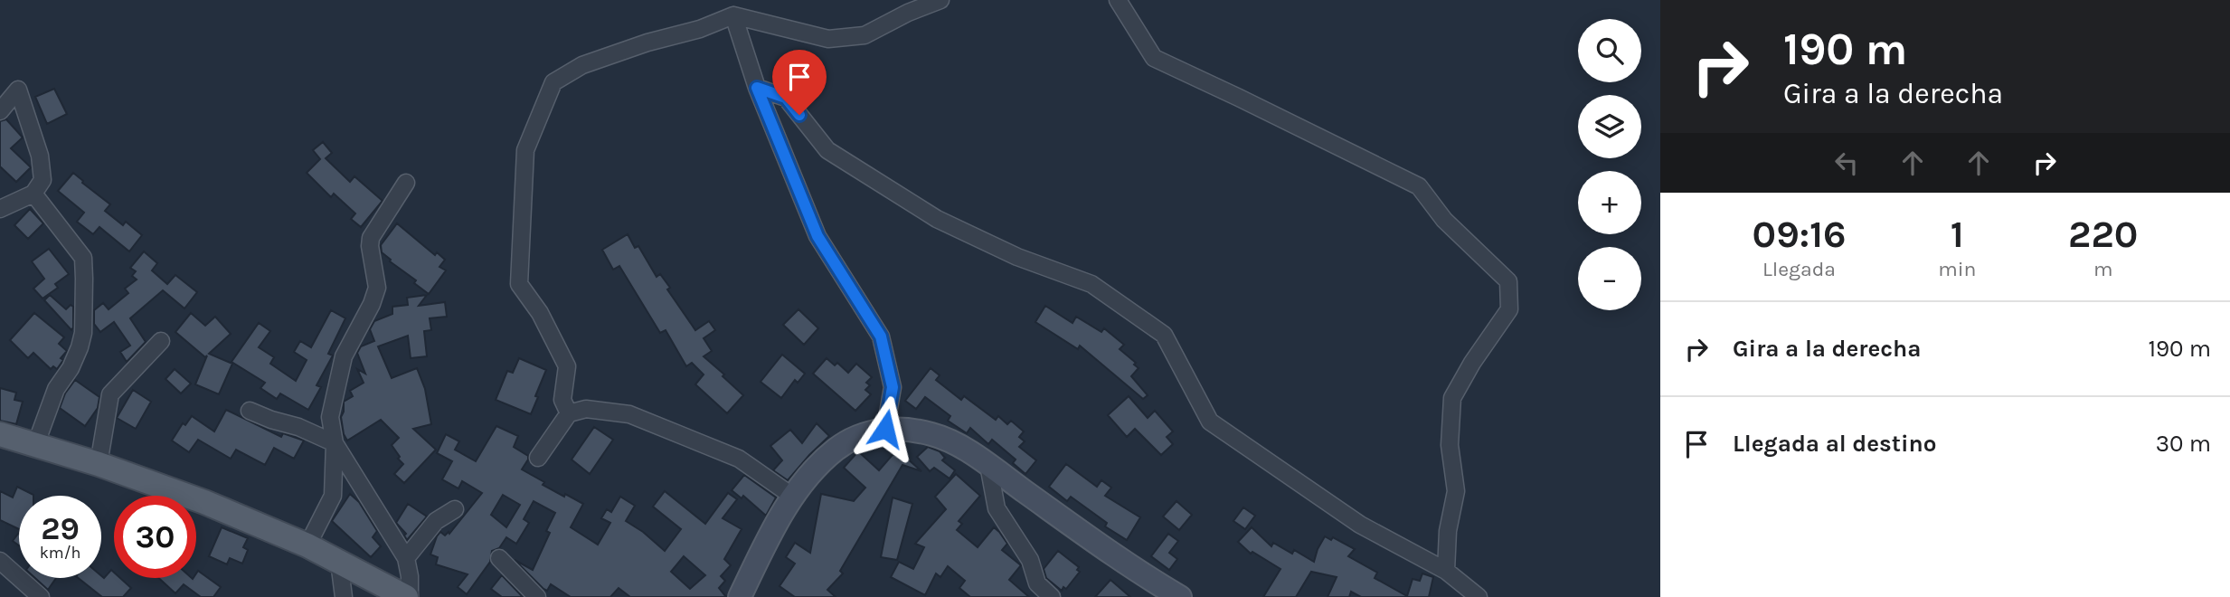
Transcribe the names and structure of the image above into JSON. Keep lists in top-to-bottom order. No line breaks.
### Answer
{"page":{"turn":["190 m","Gira a la derecha"],"map_buttons":["+","−"],"eta":["09:16","Llegada","1","min","220","m"],"list":[{"name":"Gira a la derecha","value":"190 m"},{"name":"Llegada al destino","value":"30 m"}],"speed":"29 km/h","limit":"30"}}
